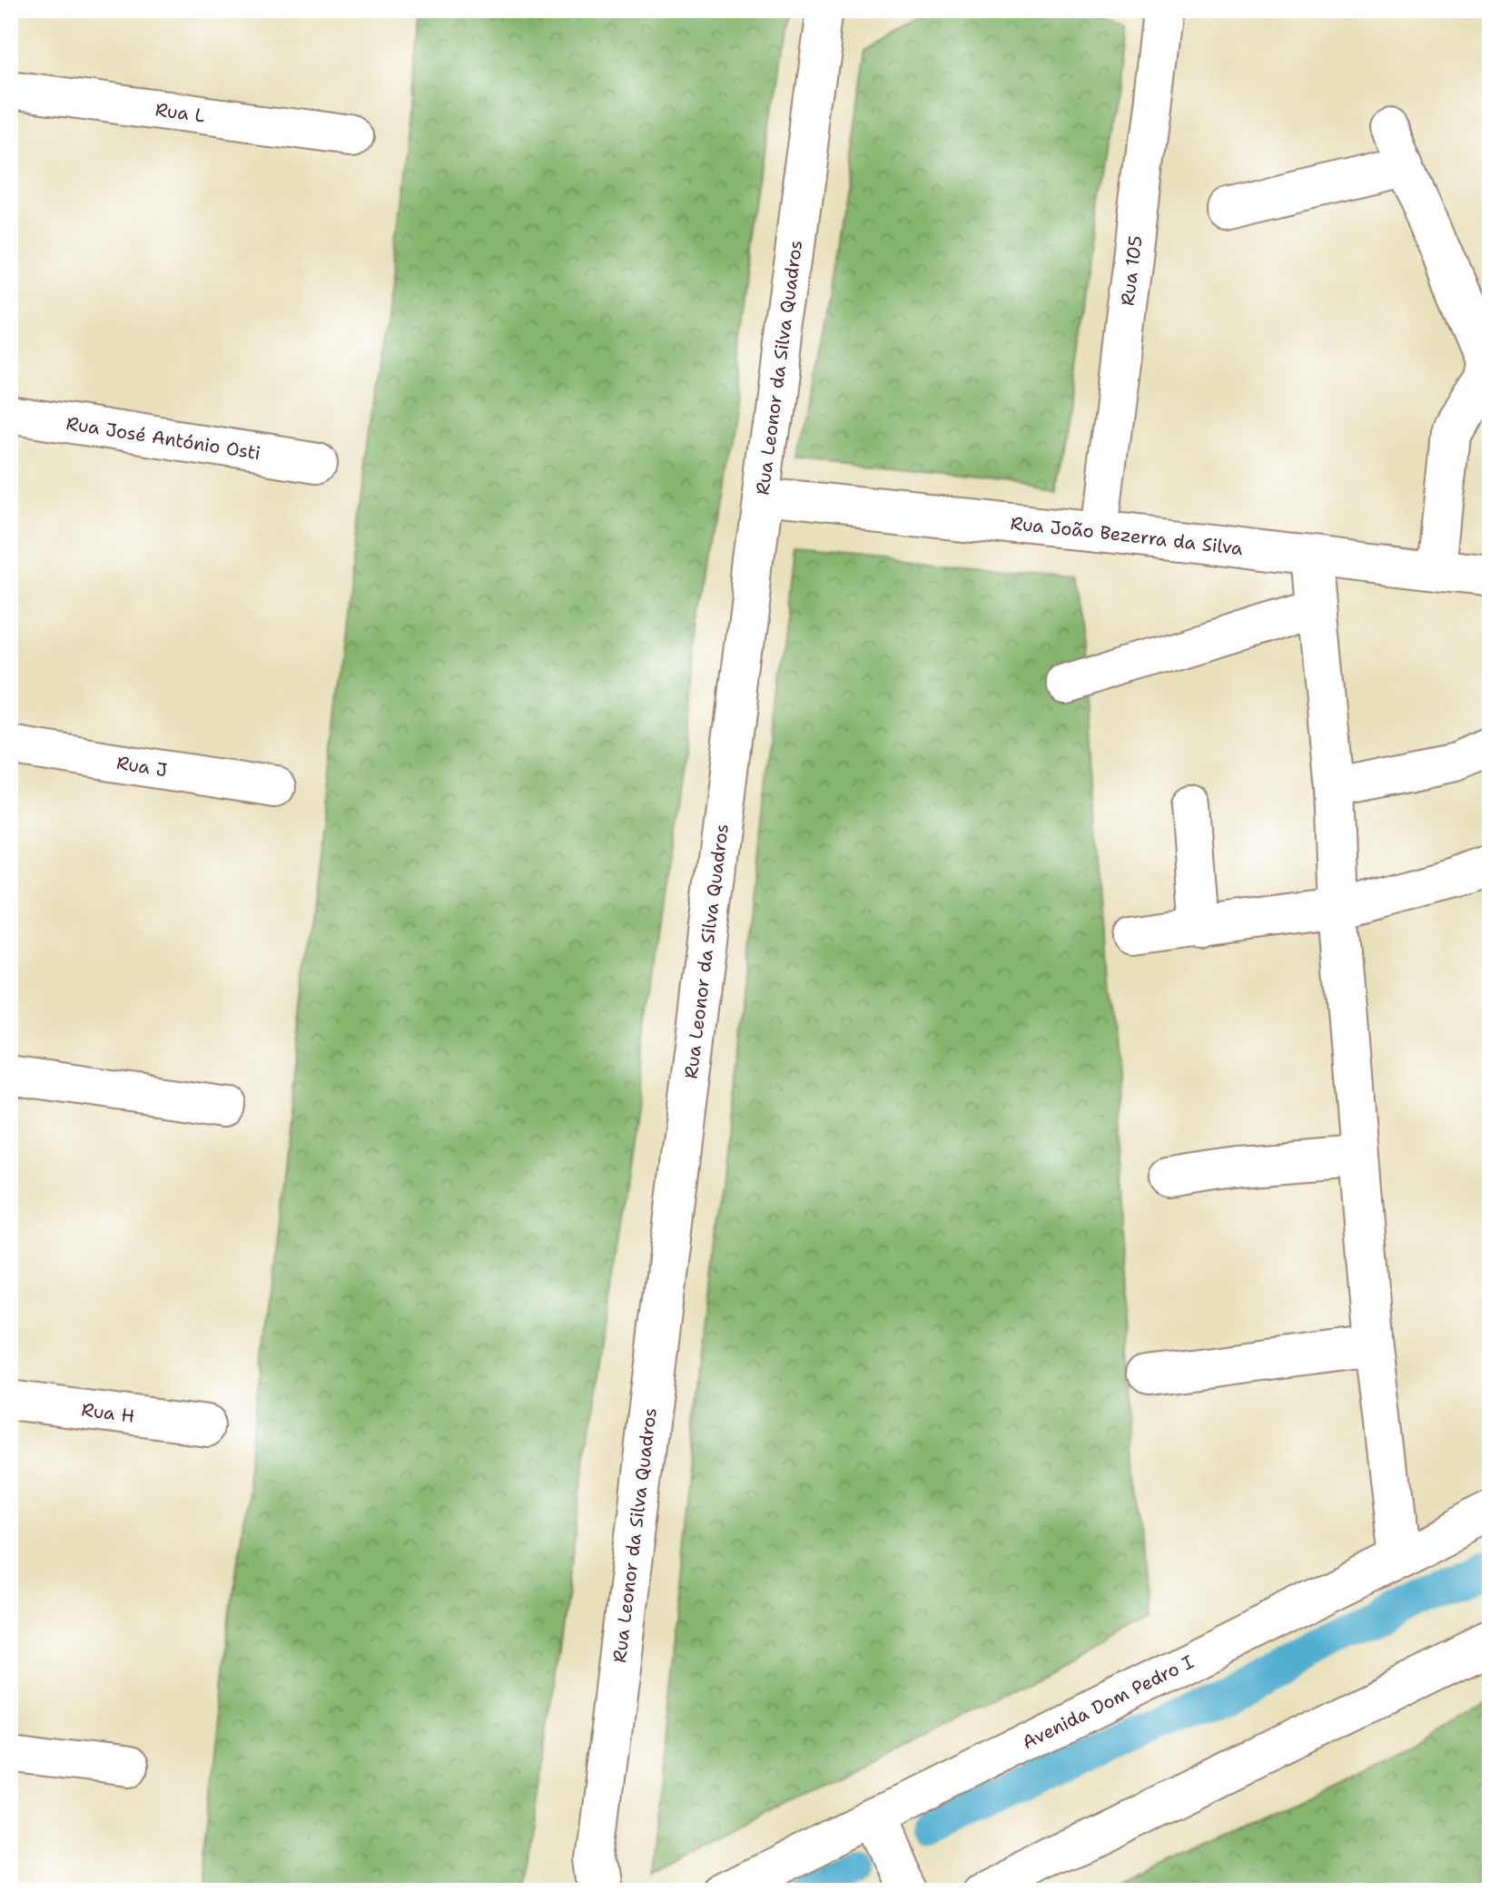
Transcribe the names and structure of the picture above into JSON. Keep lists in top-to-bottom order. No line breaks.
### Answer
{"streets":{"street":["Rua L","Rua 105","Rua Leonor da Silva Quadros","Rua José António Osti","Rua João Bezerra da Silva","Rua J","Rua H","Avenida Dom Pedro I"]},"crossings":[["Rua 105","Rua João Bezerra da Silva"],["Rua Leonor da Silva Quadros","Rua João Bezerra da Silva"]]}
